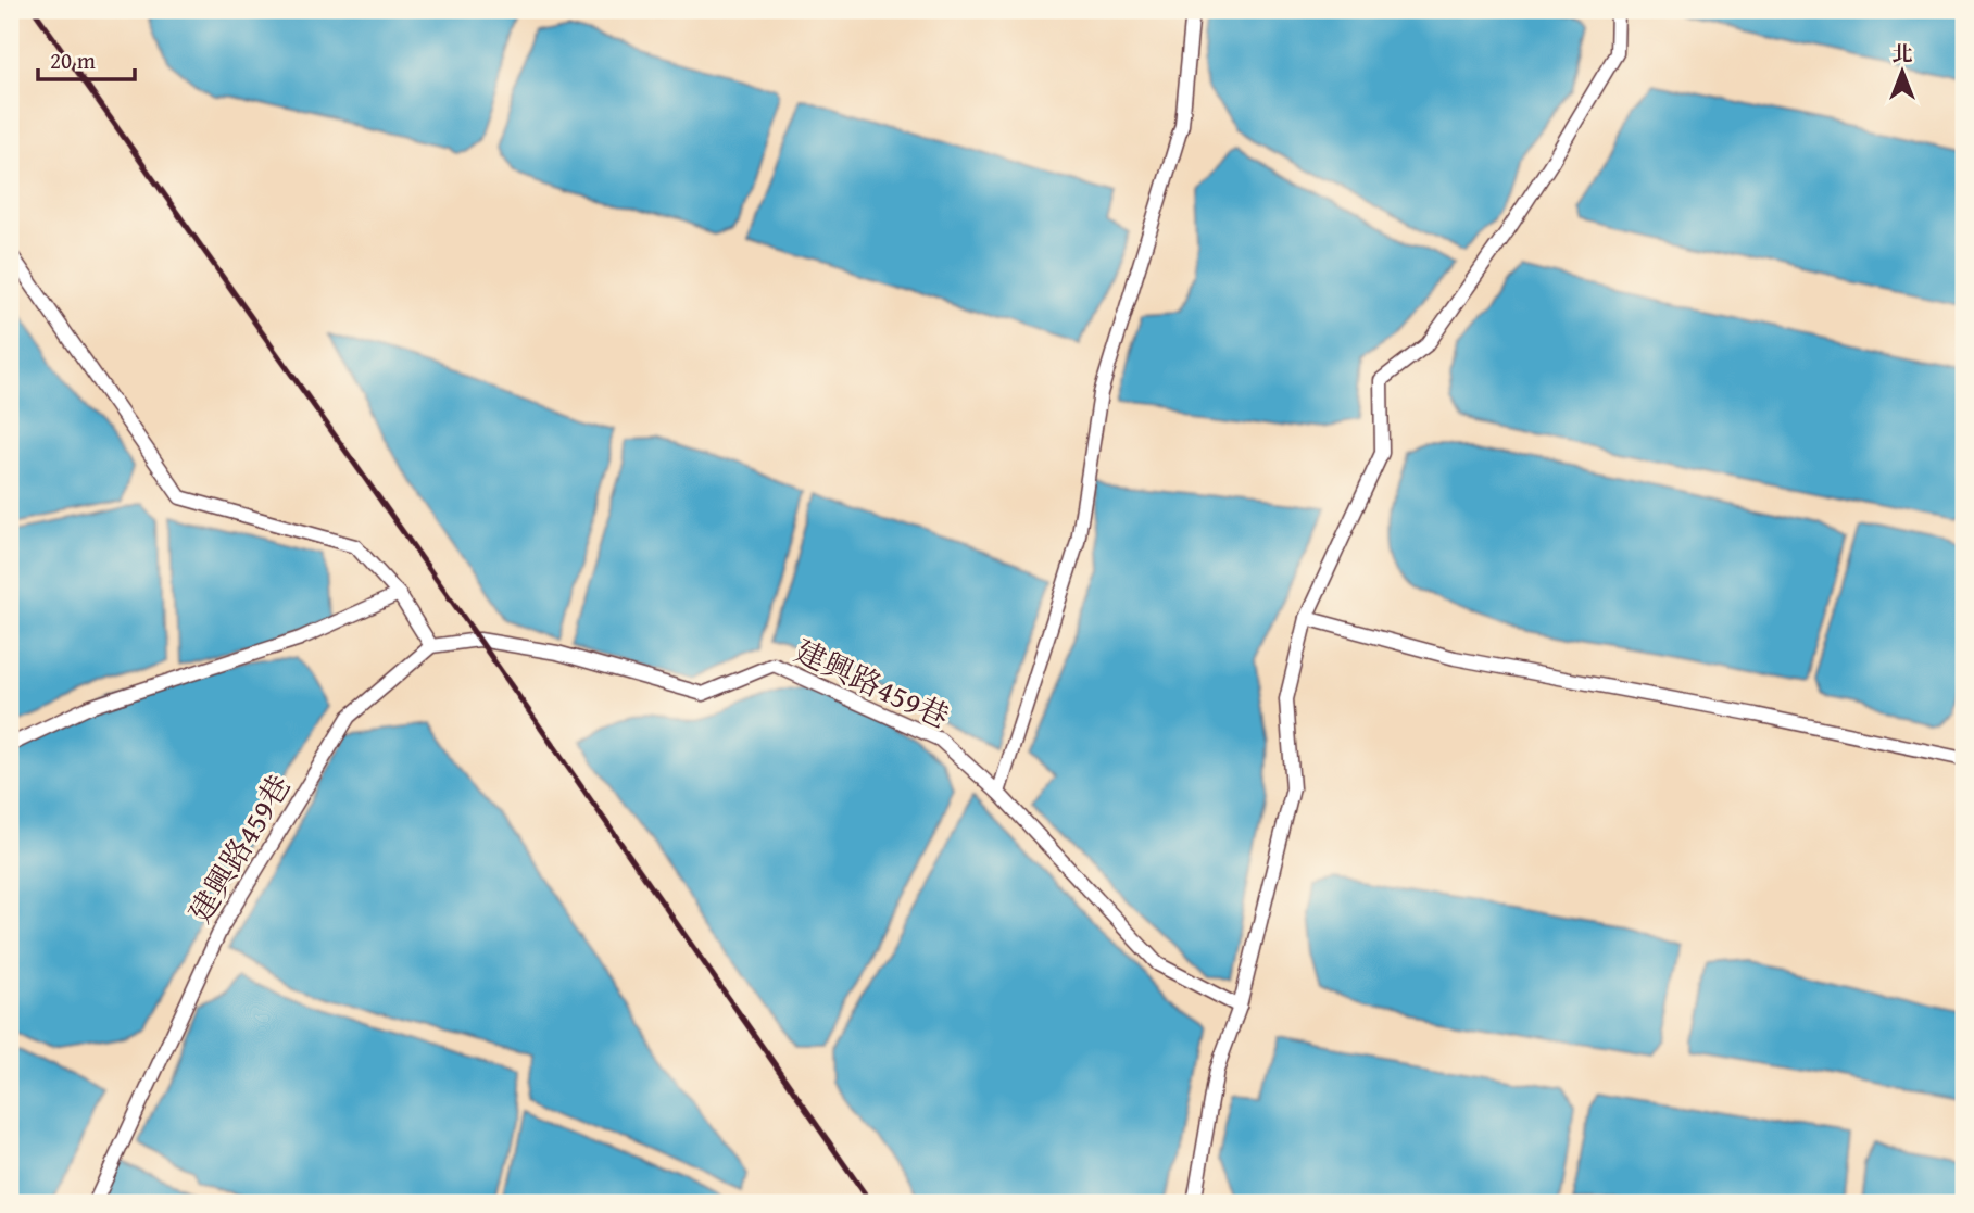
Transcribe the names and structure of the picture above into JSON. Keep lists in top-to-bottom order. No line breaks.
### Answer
{"streets":{"lane":["建興路459巷"]},"scale_bar":"20 m","north":"top"}
